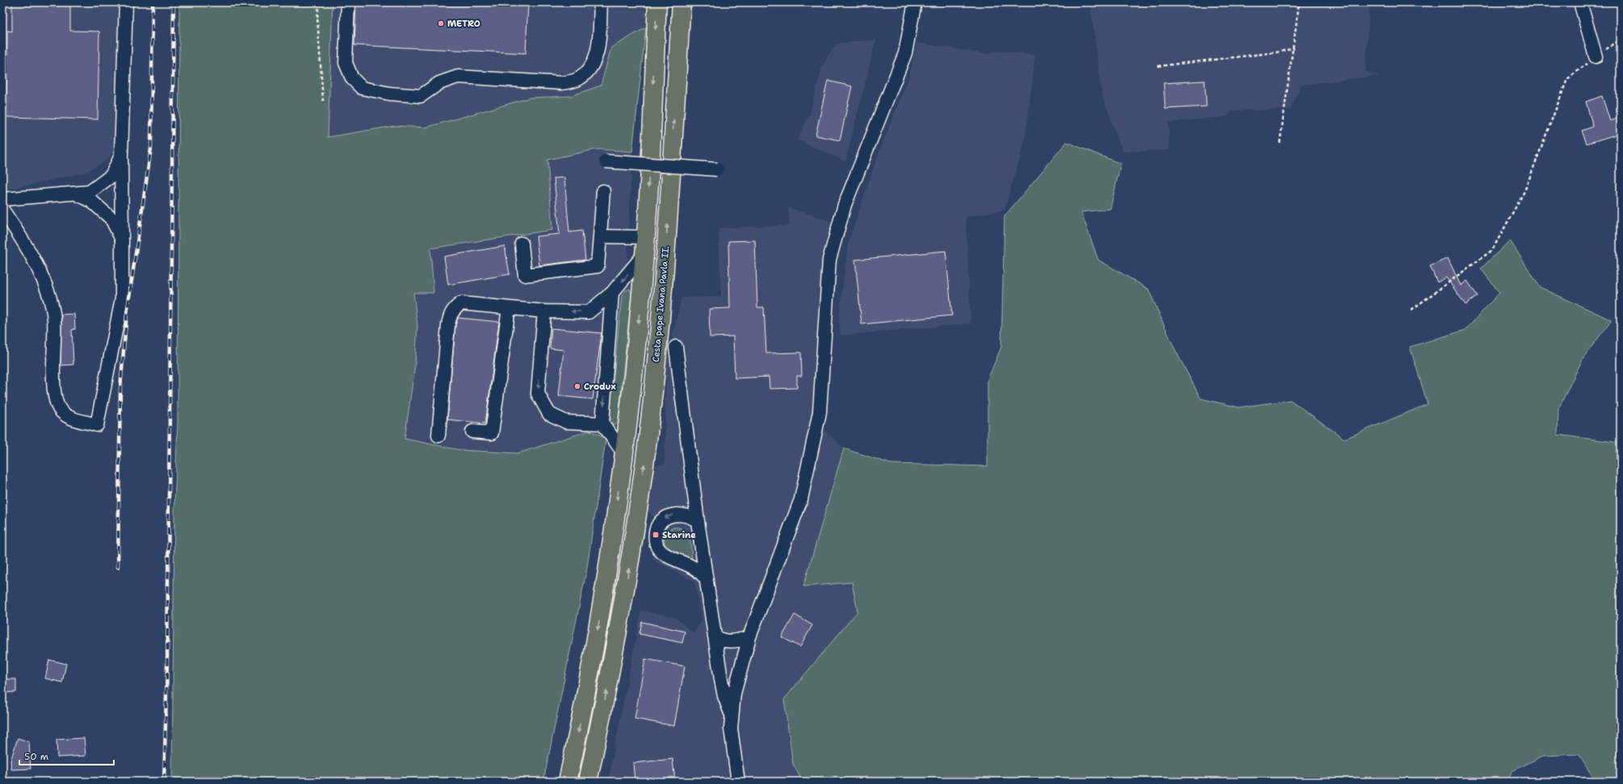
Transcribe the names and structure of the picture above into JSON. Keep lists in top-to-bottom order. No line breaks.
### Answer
{"streets":{"highway":["Cesta pape Ivana Pavla II."]},"places":{"other":["METRO","Crodux"],"transit":["Starine"]},"scale_bar":"50 m"}
